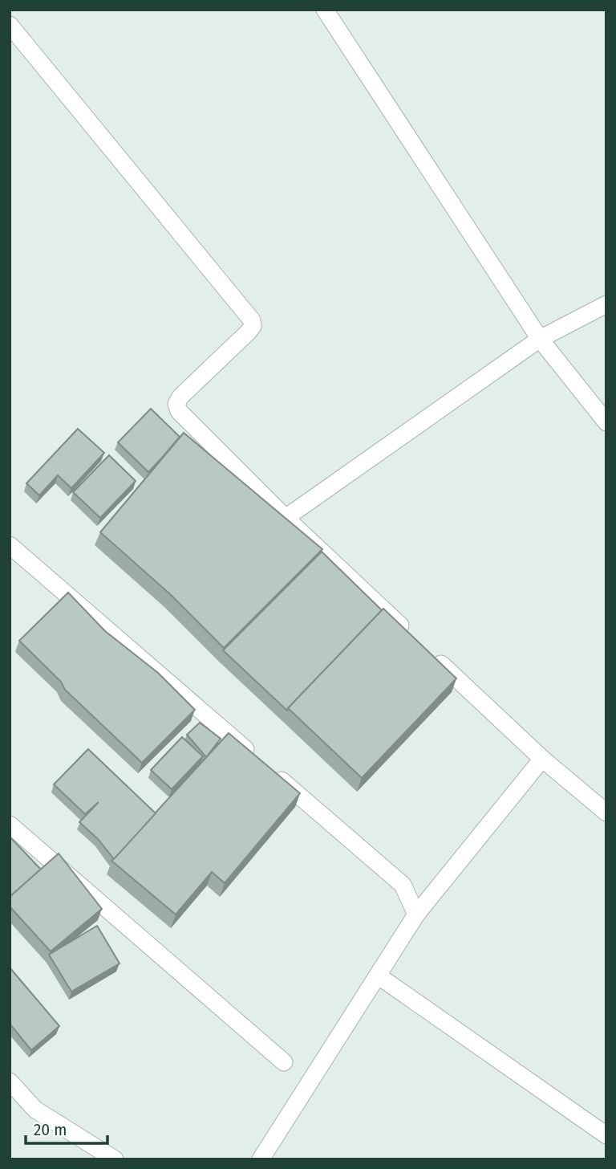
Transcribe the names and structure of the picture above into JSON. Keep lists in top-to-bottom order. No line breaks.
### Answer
{"scale_bar":"20 m"}
